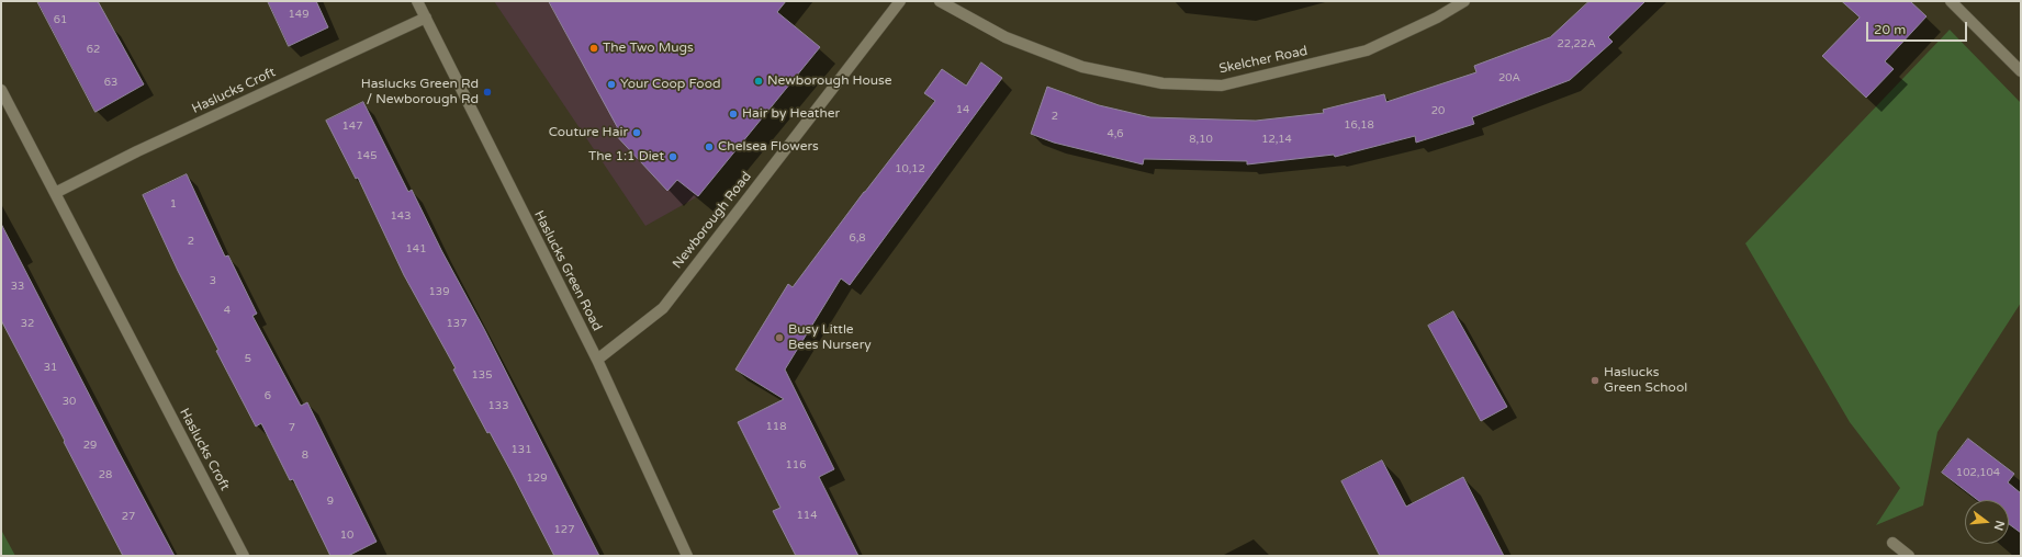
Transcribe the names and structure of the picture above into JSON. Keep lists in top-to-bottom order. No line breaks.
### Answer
{"streets":{"street":["Skelcher Road","Haslucks Croft","Newborough Road","Haslucks Green Road"]},"crossings":[["Haslucks Croft","Haslucks Green Road"],["Newborough Road","Haslucks Green Road"]],"places":["The Two Mugs","Newborough House","Your Coop Food","Haslucks Green Rd / Newborough Rd","Hair by Heather","Couture Hair","Chelsea Flowers","The 1:1 Diet","Busy Little Bees Nursery","Haslucks Green School"],"house_numbers":["149","61","22,22A","62","20A","63","14","20","2","16,18","147","4,6","8,10","12,14","145","10,12","1","143","6,8","2","141","3","33","139","4","32","137","5","31","135","6","30","133","118","7","29","131","8","116","102,104","28","129","9","114","27","127","10"],"scale_bar":"20 m","north":"right"}
